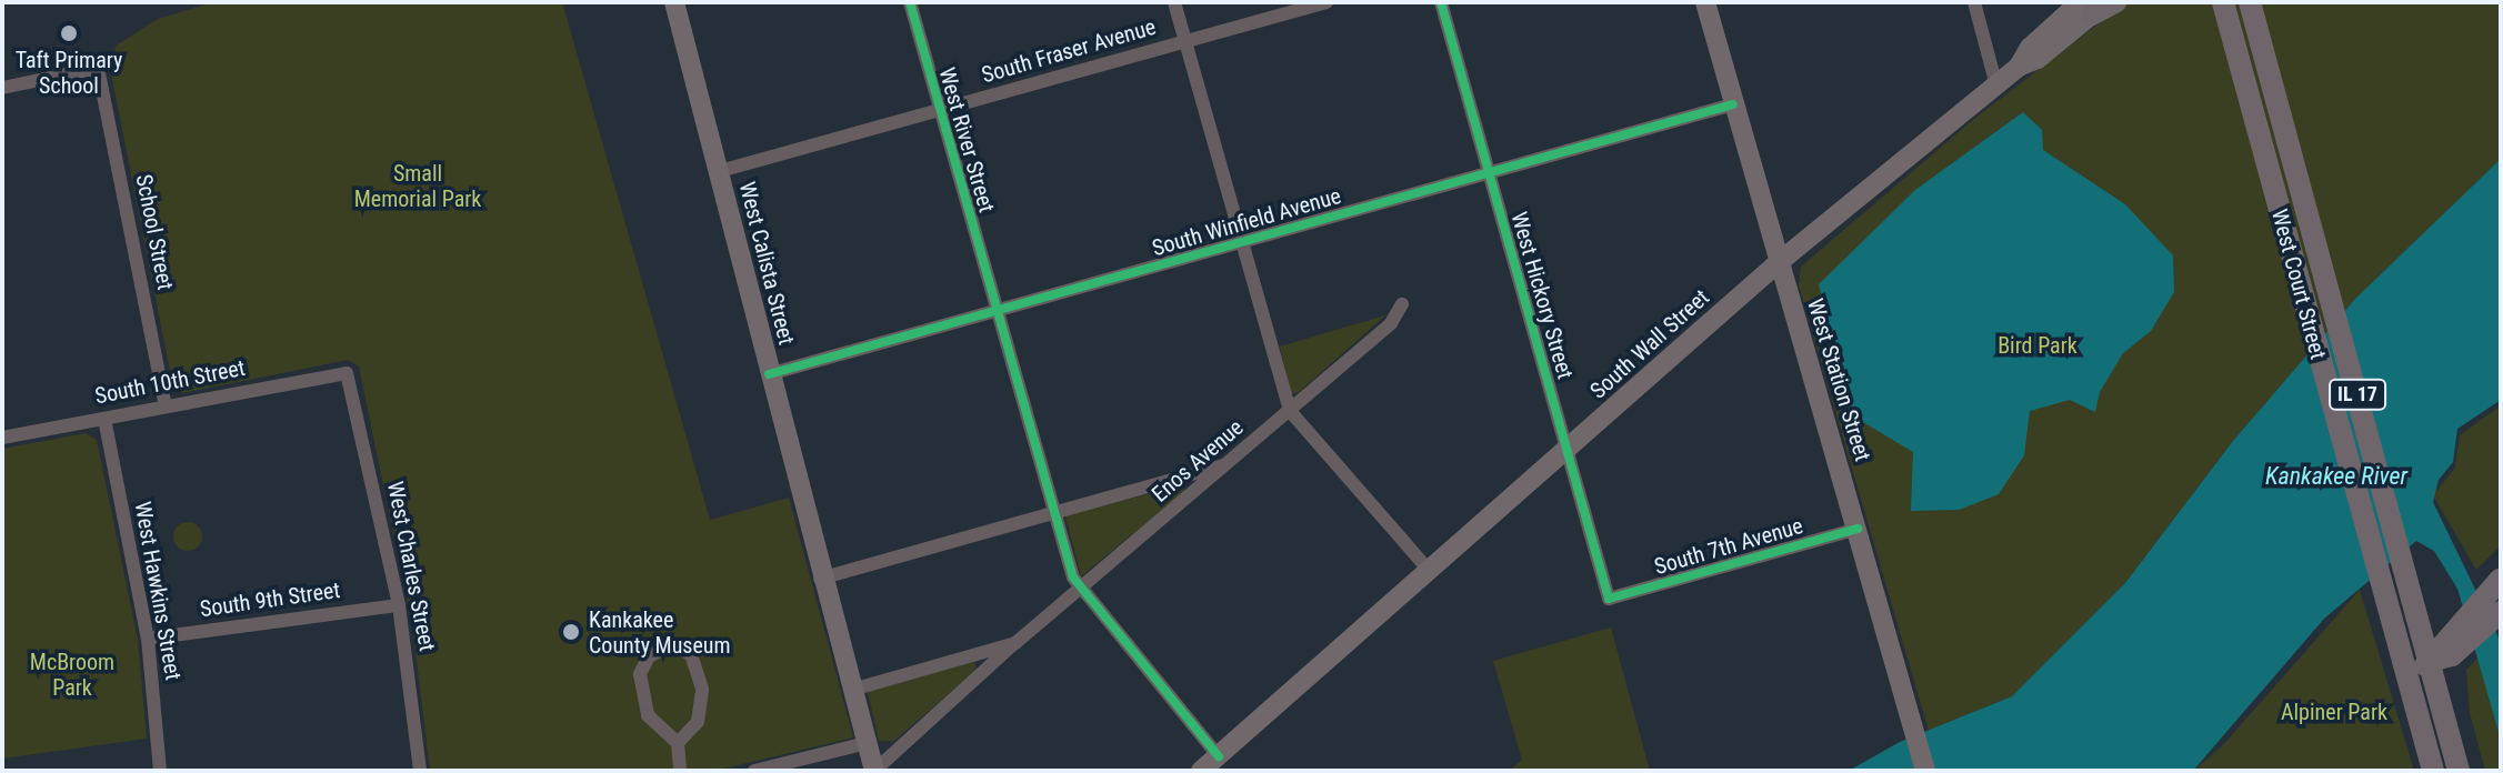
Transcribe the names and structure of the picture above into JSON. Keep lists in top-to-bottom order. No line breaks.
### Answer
{"streets":{"main road":["West Calista Street","West Court Street","South Wall Street","West Station Street","IL 17"],"street":["South Fraser Avenue","West River Street","South Winfield Avenue","School Street","West Hickory Street","South 10th Street","Enos Avenue","South 7th Avenue","West Charles Street","West Hawkins Street","South 9th Street"]},"crossings":[["South Fraser Avenue","West River Street"],["South Fraser Avenue","West Calista Street"],["West River Street","South Winfield Avenue"],["West River Street","South Wall Street"],["West River Street","Enos Avenue"],["South Winfield Avenue","West Calista Street"],["South Winfield Avenue","West Hickory Street"],["South Winfield Avenue","West Station Street"],["School Street","South 10th Street"],["West Calista Street","Enos Avenue"],["West Hickory Street","South Wall Street"],["West Hickory Street","South 7th Avenue"],["South Wall Street","West Station Street"],["West Station Street","South 7th Avenue"],["South 10th Street","West Charles Street"],["South 10th Street","West Hawkins Street"],["West Charles Street","South 9th Street"],["West Hawkins Street","South 9th Street"]],"water":["Kankakee River"],"parks":["Small Memorial Park","Bird Park","McBroom Park","Alpiner Park"],"places":["Taft Primary School","Kankakee County Museum"]}
